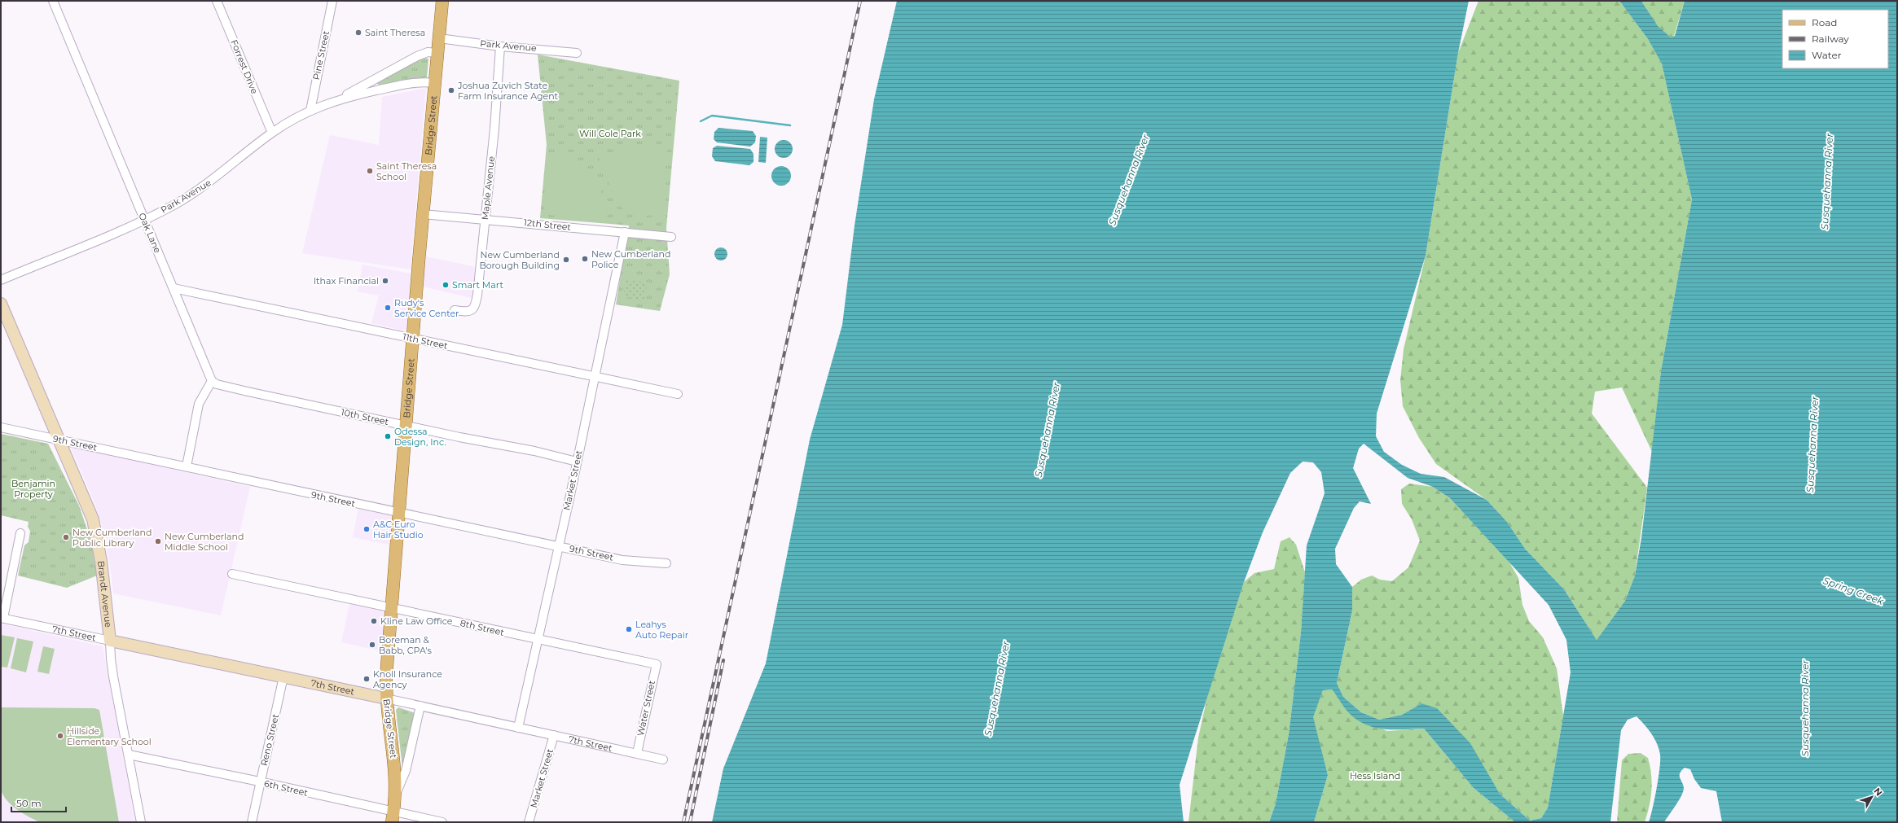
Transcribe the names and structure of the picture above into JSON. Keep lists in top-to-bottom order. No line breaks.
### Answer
{"streets":{"main road":["Bridge Street","Brandt Avenue","7th Street"],"street":["Park Avenue","Pine Street","Forrest Drive","Maple Avenue","12th Street","Oak Lane","11th Street","10th Street","9th Street","Market Street","8th Street","Water Street","Reno Street","6th Street"]},"crossings":[["Park Avenue","Pine Street"],["Park Avenue","Forrest Drive"],["Park Avenue","Bridge Street"],["Park Avenue","Maple Avenue"],["Park Avenue","Oak Lane"],["Bridge Street","12th Street"],["Bridge Street","11th Street"],["Bridge Street","10th Street"],["Bridge Street","9th Street"],["Bridge Street","8th Street"],["Bridge Street","7th Street"],["Bridge Street","6th Street"],["Maple Avenue","12th Street"],["12th Street","Market Street"],["Oak Lane","11th Street"],["Oak Lane","10th Street"],["11th Street","Market Street"],["10th Street","Market Street"],["9th Street","Market Street"],["9th Street","Brandt Avenue"],["Market Street","8th Street"],["Market Street","7th Street"],["Brandt Avenue","7th Street"],["Brandt Avenue","6th Street"],["8th Street","Water Street"],["7th Street","Water Street"],["7th Street","Reno Street"],["Reno Street","6th Street"]],"water":["Susquehanna River","Spring Creek"],"parks":["Will Cole Park","Benjamin Property","Hess Island"],"places":["Saint Theresa","Joshua Zuvich State Farm Insurance Agent","Saint Theresa School","New Cumberland Police","New Cumberland Borough Building","Ithax Financial","Smart Mart","Rudy's Service Center","Odessa Design, Inc.","A&C Euro Hair Studio","New Cumberland Public Library","New Cumberland Middle School","Kline Law Office","Leahys Auto Repair","Boreman & Babb, CPA's","Knoll Insurance Agency","Hillside Elementary School"],"legend":["Road","Railway","Water"],"scale_bar":"50 m","north":"top right"}
